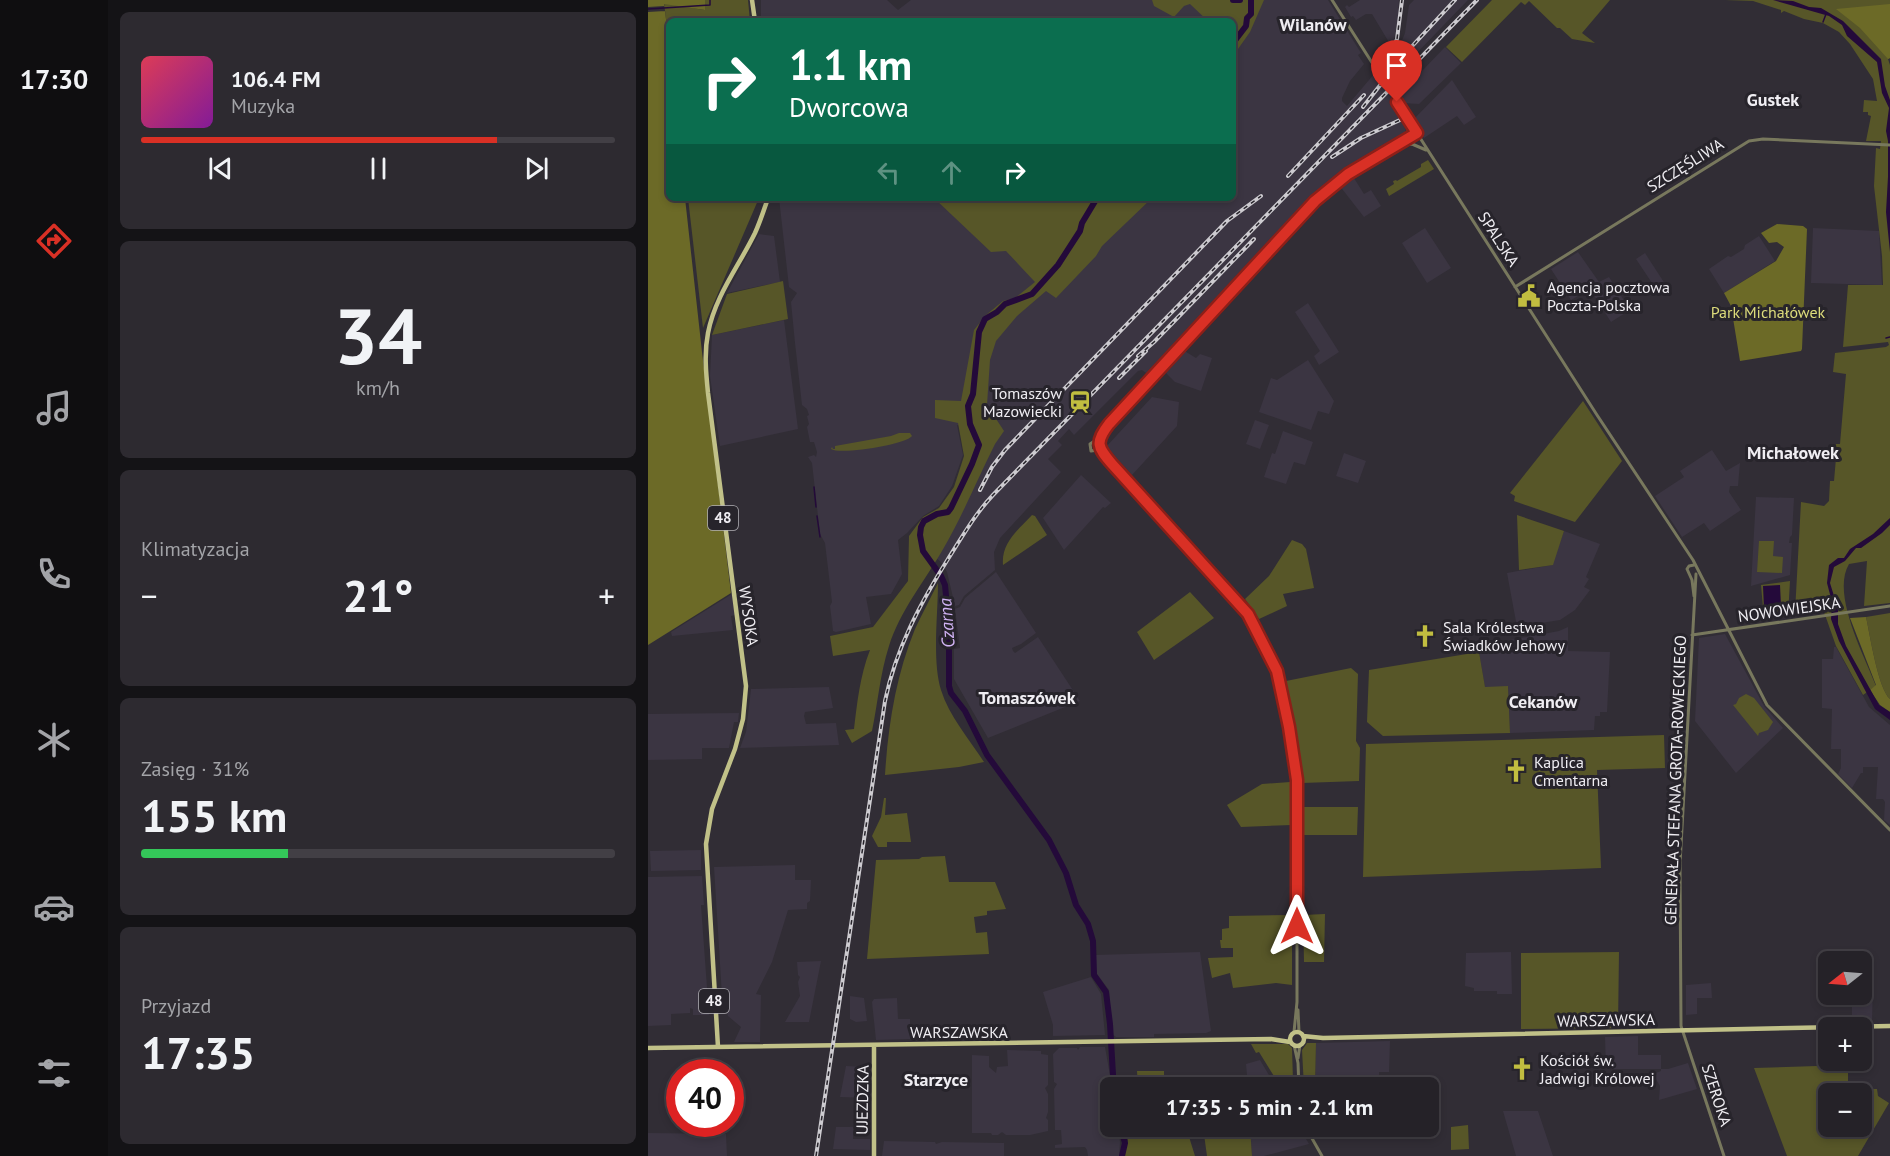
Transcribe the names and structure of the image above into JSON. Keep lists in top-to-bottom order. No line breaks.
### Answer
{"streets":{"main road":["48","WYSOKA","WARSZAWSKA","UJEZDZKA"],"street":["SZCZĘŚLIWA","SPALSKA","NOWOWIEJSKA","GENERAŁA STEFANA GROTA-ROWECKIEGO","SZEROKA"]},"crossings":[["SZCZĘŚLIWA","SPALSKA"],["SPALSKA","GENERAŁA STEFANA GROTA-ROWECKIEGO"],["NOWOWIEJSKA","GENERAŁA STEFANA GROTA-ROWECKIEGO"],["WYSOKA","WARSZAWSKA"],["GENERAŁA STEFANA GROTA-ROWECKIEGO","WARSZAWSKA"],["GENERAŁA STEFANA GROTA-ROWECKIEGO","SZEROKA"],["WARSZAWSKA","SZEROKA"],["WARSZAWSKA","UJEZDZKA"]],"districts":["Wilanów","Gustek","Michałowek","Tomaszówek","Cekanów","Starzyce"],"water":["Czarna"],"parks":["Park Michałówek"],"places":{"public building":["Agencja pocztowa Poczta-Polska"],"station":["Tomaszów Mazowiecki"],"church":["Sala Królestwa Świadków Jehowy","Kaplica Cmentarna","Kościół św. Jadwigi Królowej"]},"north":"left","page":{"tabs":"17:30","turn":["1.1 km","Dworcowa"],"song":["106.4 FM","Muzyka"],"tile":[["34","km/h"],"Klimatyzacja",["Zasięg · 31%","155 km"],["Przyjazd","17:35"]],"heat":["−","21°","+"],"map_buttons":["+","−"],"limit":"40","trip":"17:35 · 5 min · 2.1 km"}}
